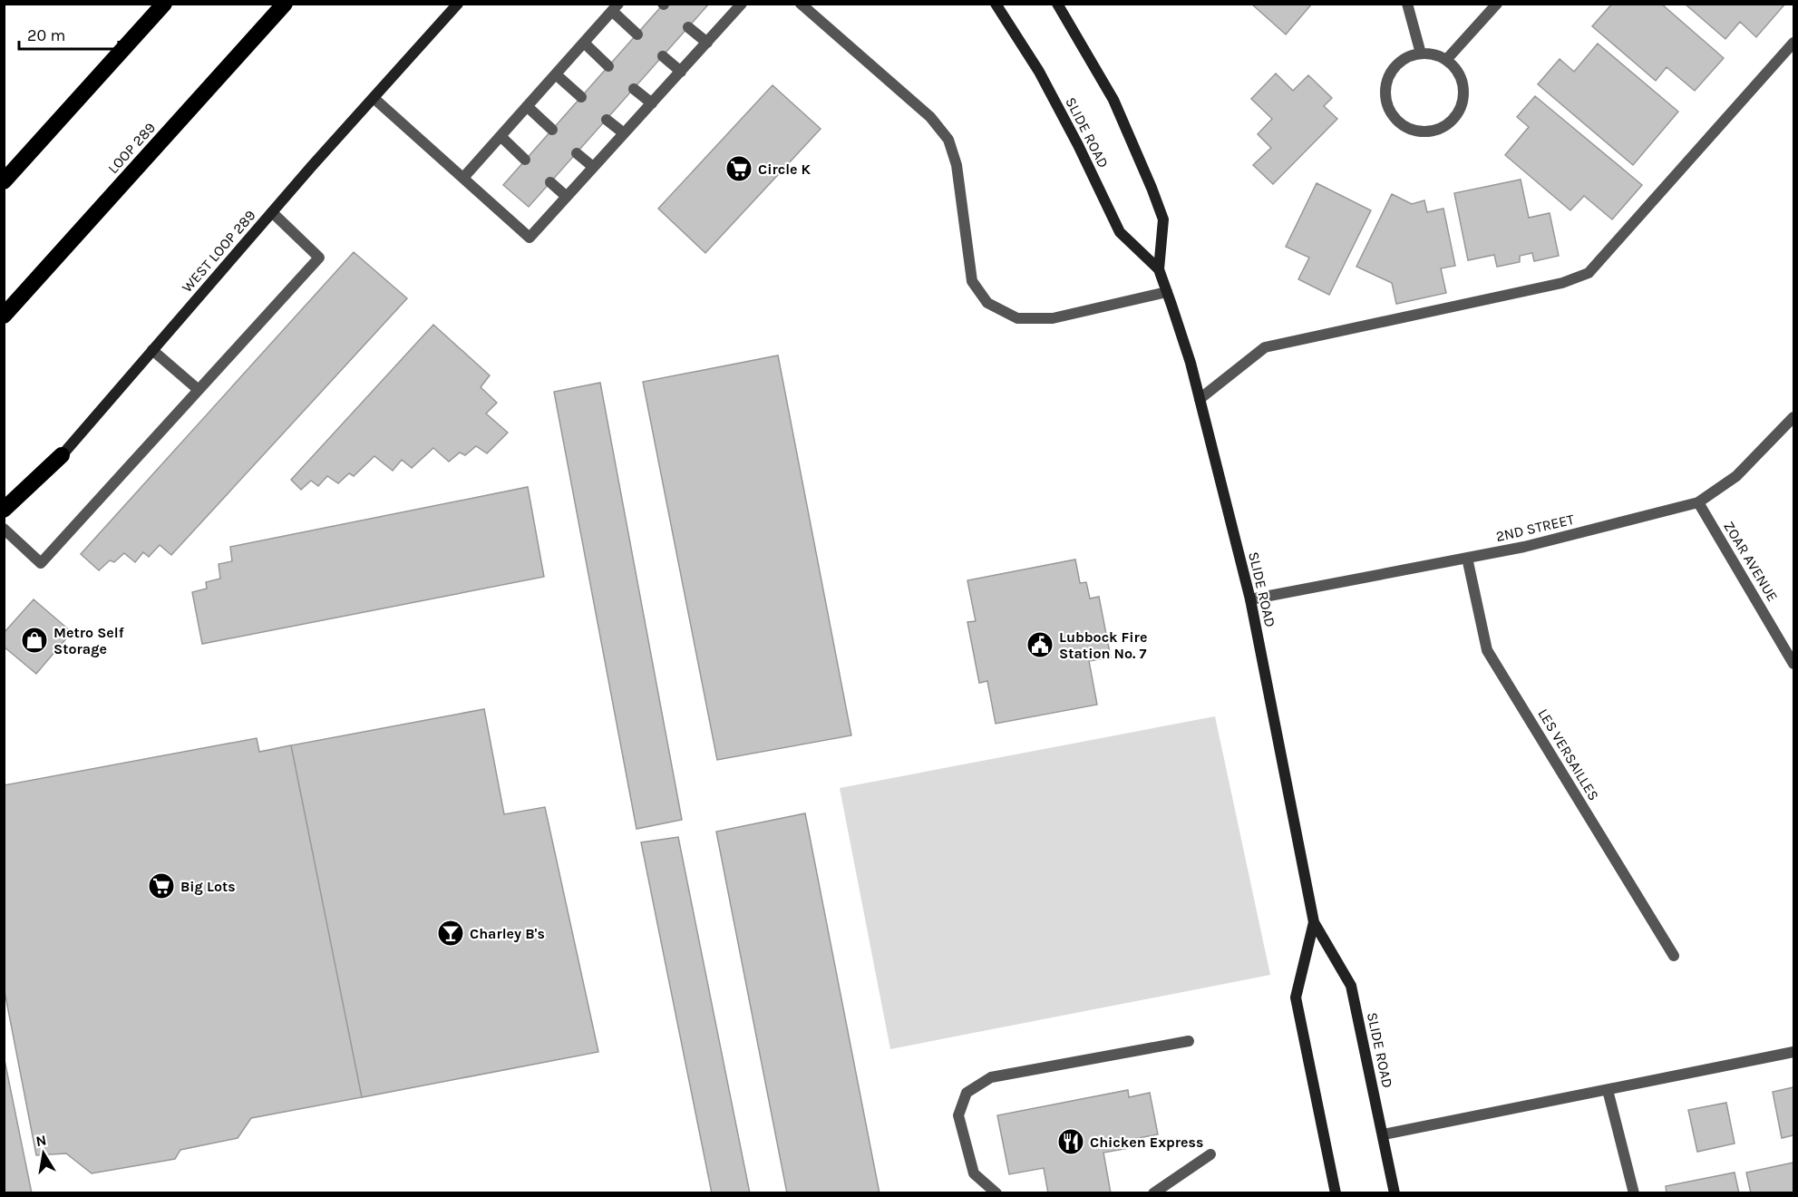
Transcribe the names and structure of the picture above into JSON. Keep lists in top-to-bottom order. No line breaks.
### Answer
{"streets":{"highway":["LOOP 289"],"main road":["SLIDE ROAD","WEST LOOP 289"],"street":["2ND STREET","ZOAR AVENUE","LES VERSAILLES"]},"crossings":[["SLIDE ROAD","2ND STREET"],["2ND STREET","ZOAR AVENUE"],["2ND STREET","LES VERSAILLES"]],"places":{"supermarket":["Circle K","Big Lots"],"shop":["Metro Self Storage"],"public building":["Lubbock Fire Station No. 7"],"bar":["Charley B's"],"restaurant":["Chicken Express"]},"scale_bar":"20 m","north":"top"}
